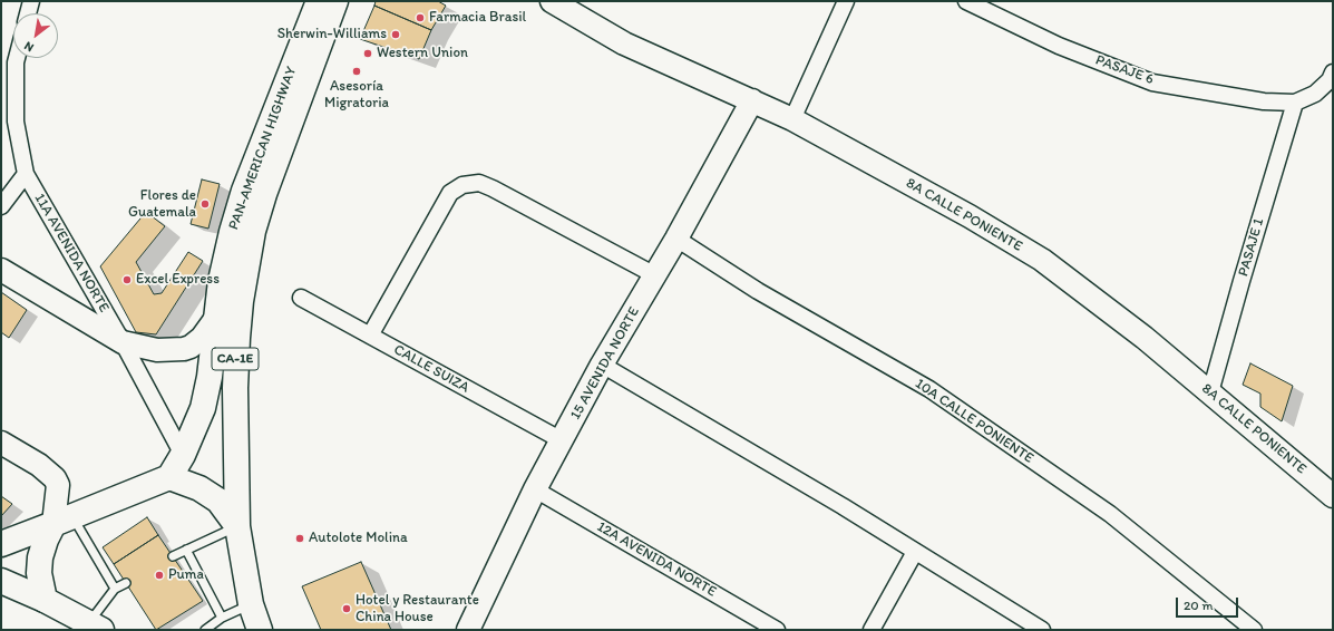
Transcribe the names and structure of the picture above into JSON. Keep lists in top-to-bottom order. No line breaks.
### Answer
{"streets":{"main road":["PAN-AMERICAN HIGHWAY","CA-1E"],"street":["PASAJE 6","8A CALLE PONIENTE","PASAJE 1","11A AVENIDA NORTE","15 AVENIDA NORTE","CALLE SUIZA","10A CALLE PONIENTE","12A AVENIDA NORTE"]},"crossings":[["PASAJE 6","PASAJE 1"],["PAN-AMERICAN HIGHWAY","11A AVENIDA NORTE"],["8A CALLE PONIENTE","PASAJE 1"],["8A CALLE PONIENTE","15 AVENIDA NORTE"],["15 AVENIDA NORTE","CALLE SUIZA"],["15 AVENIDA NORTE","10A CALLE PONIENTE"],["15 AVENIDA NORTE","12A AVENIDA NORTE"]],"places":["Farmacia Brasil","Sherwin-Williams","Western Union","Asesoría Migratoria","Flores de Guatemala","Excel Express","Autolote Molina","Puma","Hotel y Restaurante China House"],"scale_bar":"20 m","north":"bottom left"}
